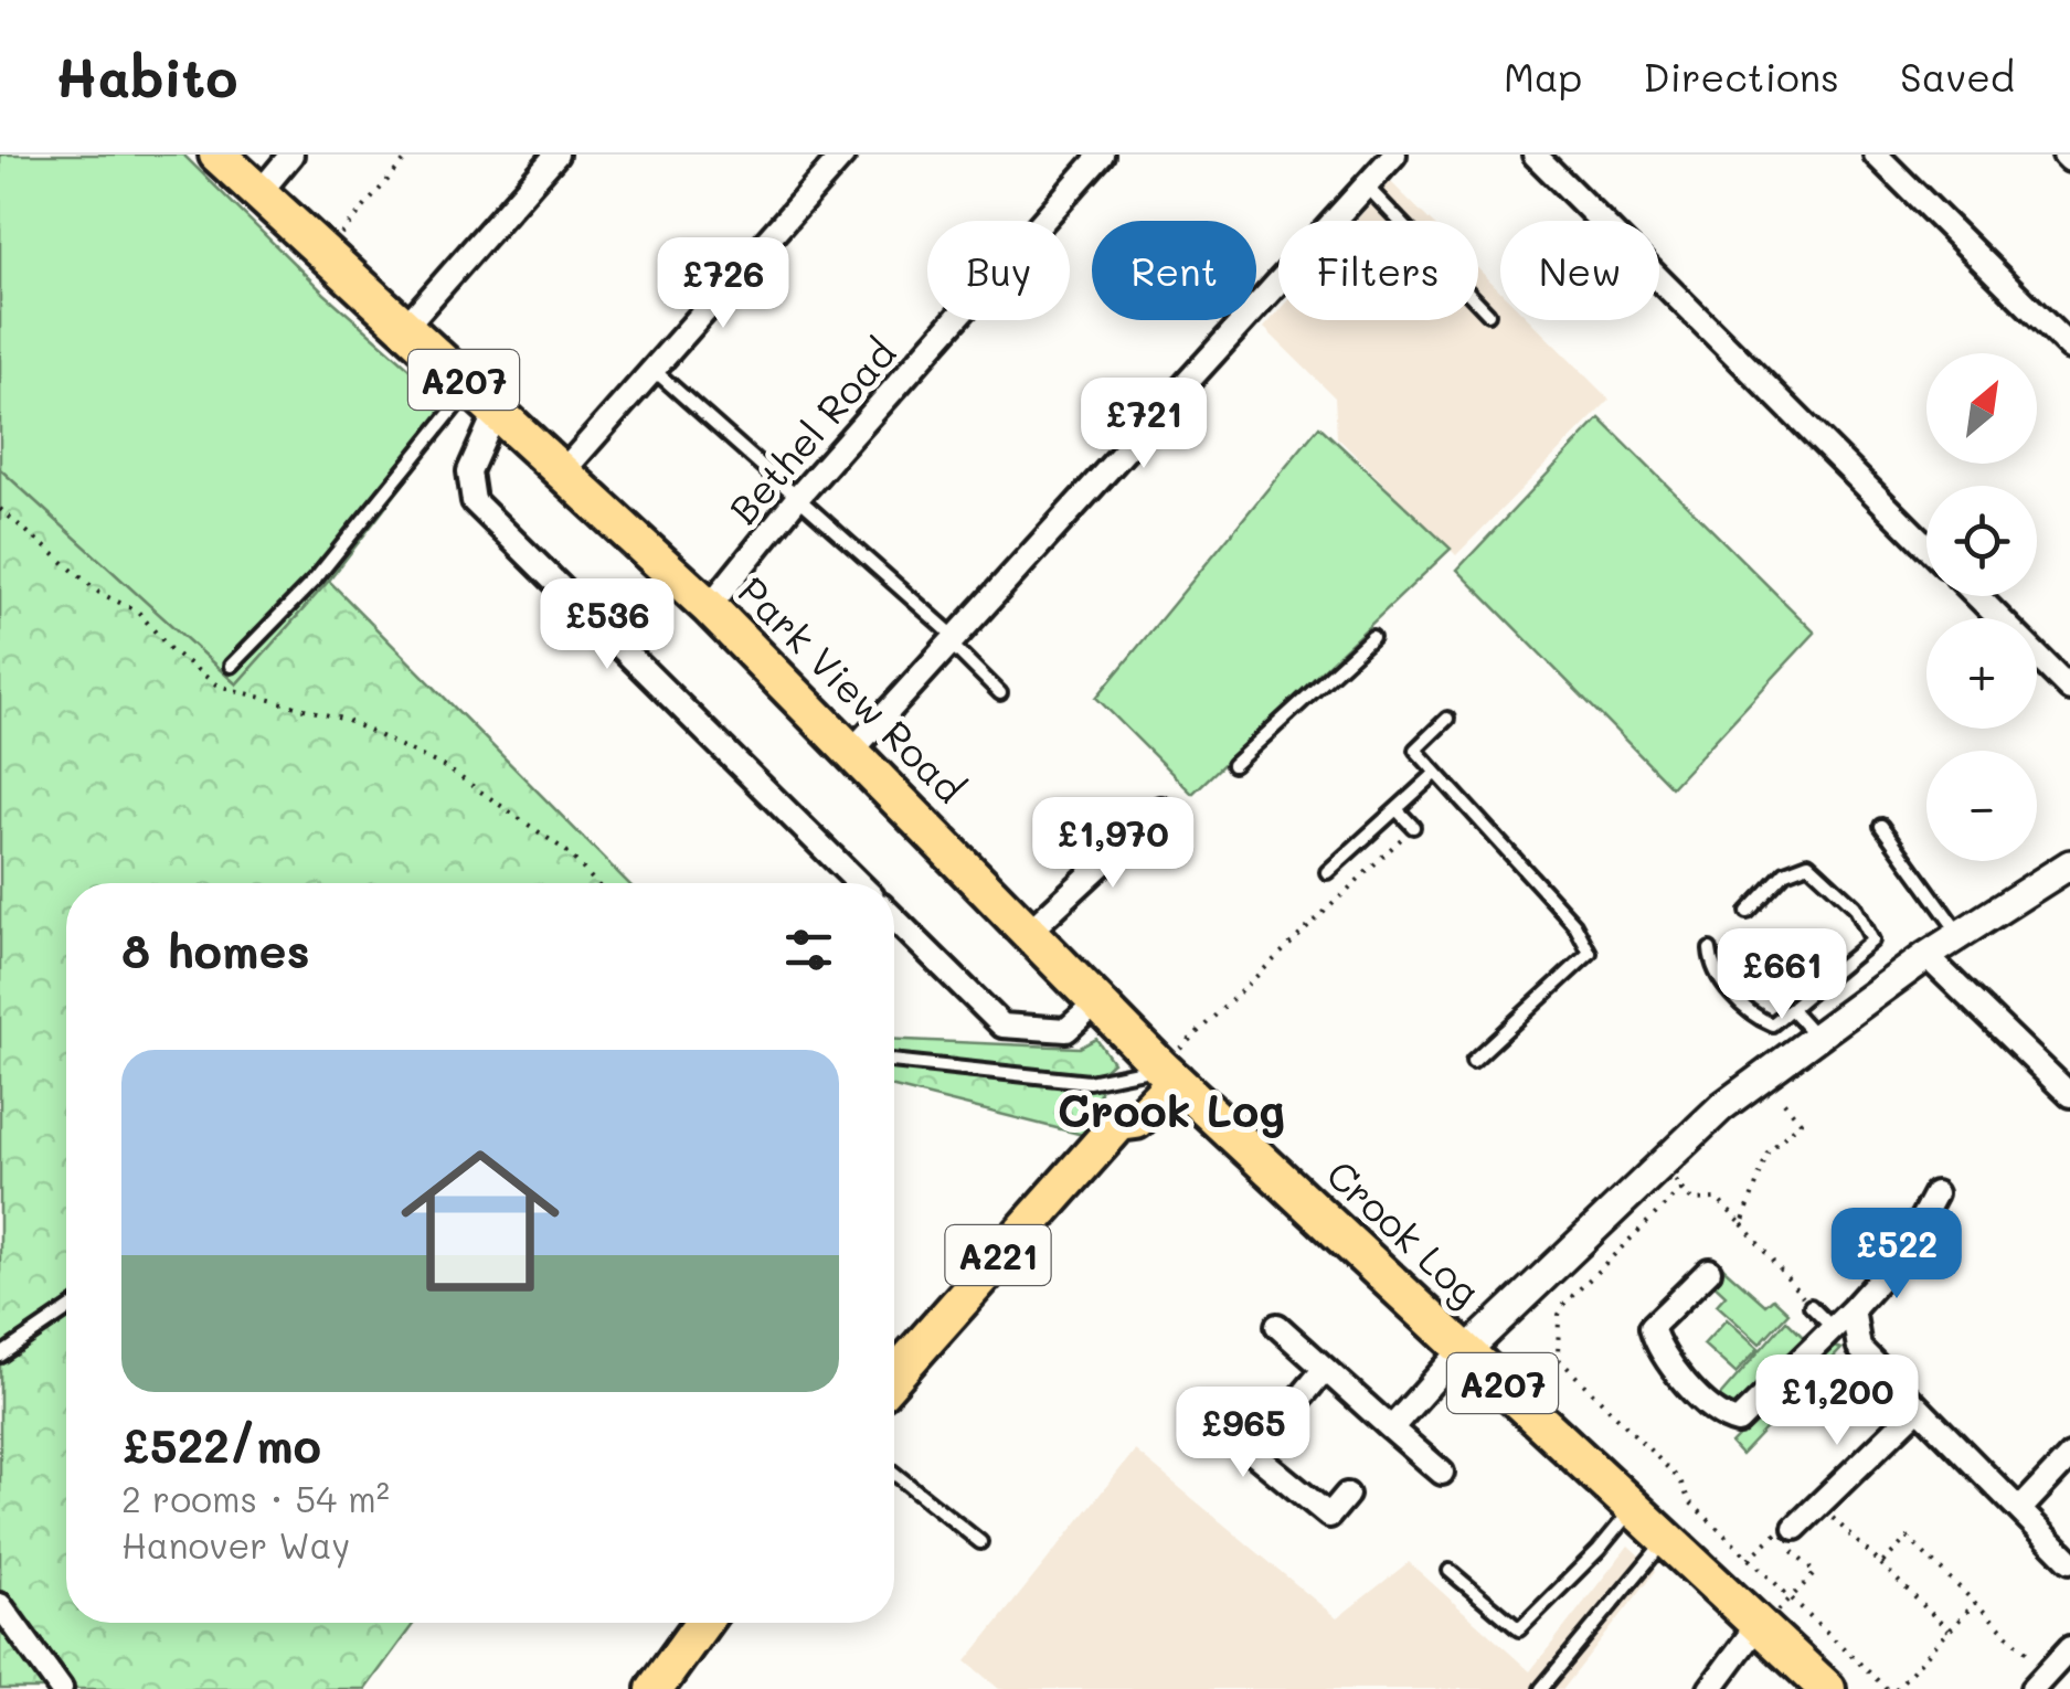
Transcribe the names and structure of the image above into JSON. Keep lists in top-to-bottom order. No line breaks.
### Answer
{"streets":{"main road":["A207","Park View Road","Crook Log","A221"],"street":["Bethel Road"]},"crossings":[["Bethel Road","Park View Road"],["Park View Road","Crook Log"],["Park View Road","A221"],["Crook Log","A221"]],"districts":["Crook Log"],"north":"top right","page":{"header":"Habito","nav":["Map","Directions","Saved"],"chip":["Buy","Rent","Filters","New"],"price":["£726","£721","£536","£1,970","£661","£522","£1,200","£965"],"map_buttons":["+","−"],"heading":"8 homes","list":[{"name":"£522/mo","note":"2 rooms · 54 m² · Hanover Way"}]}}
